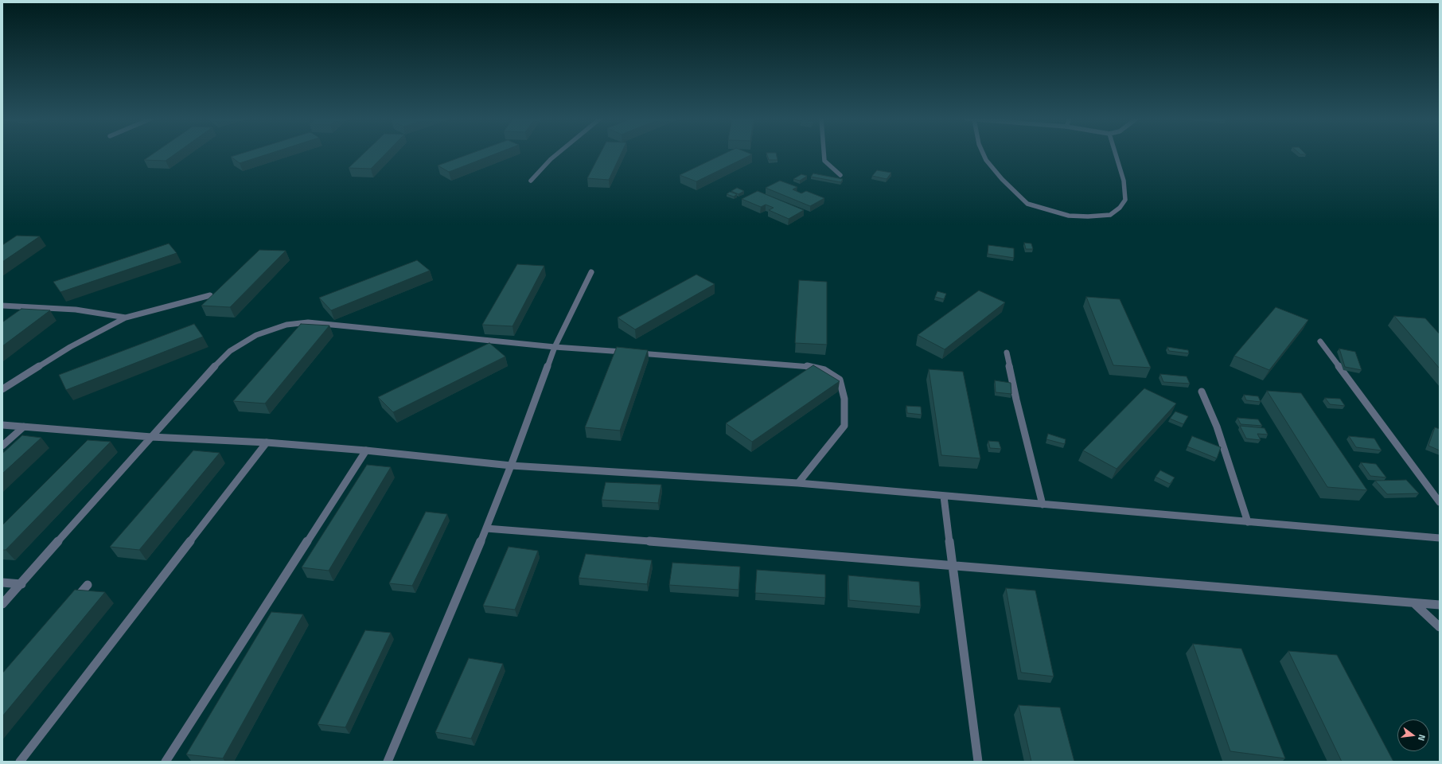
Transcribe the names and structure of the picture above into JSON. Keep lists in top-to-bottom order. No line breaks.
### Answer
{"north":"right"}
